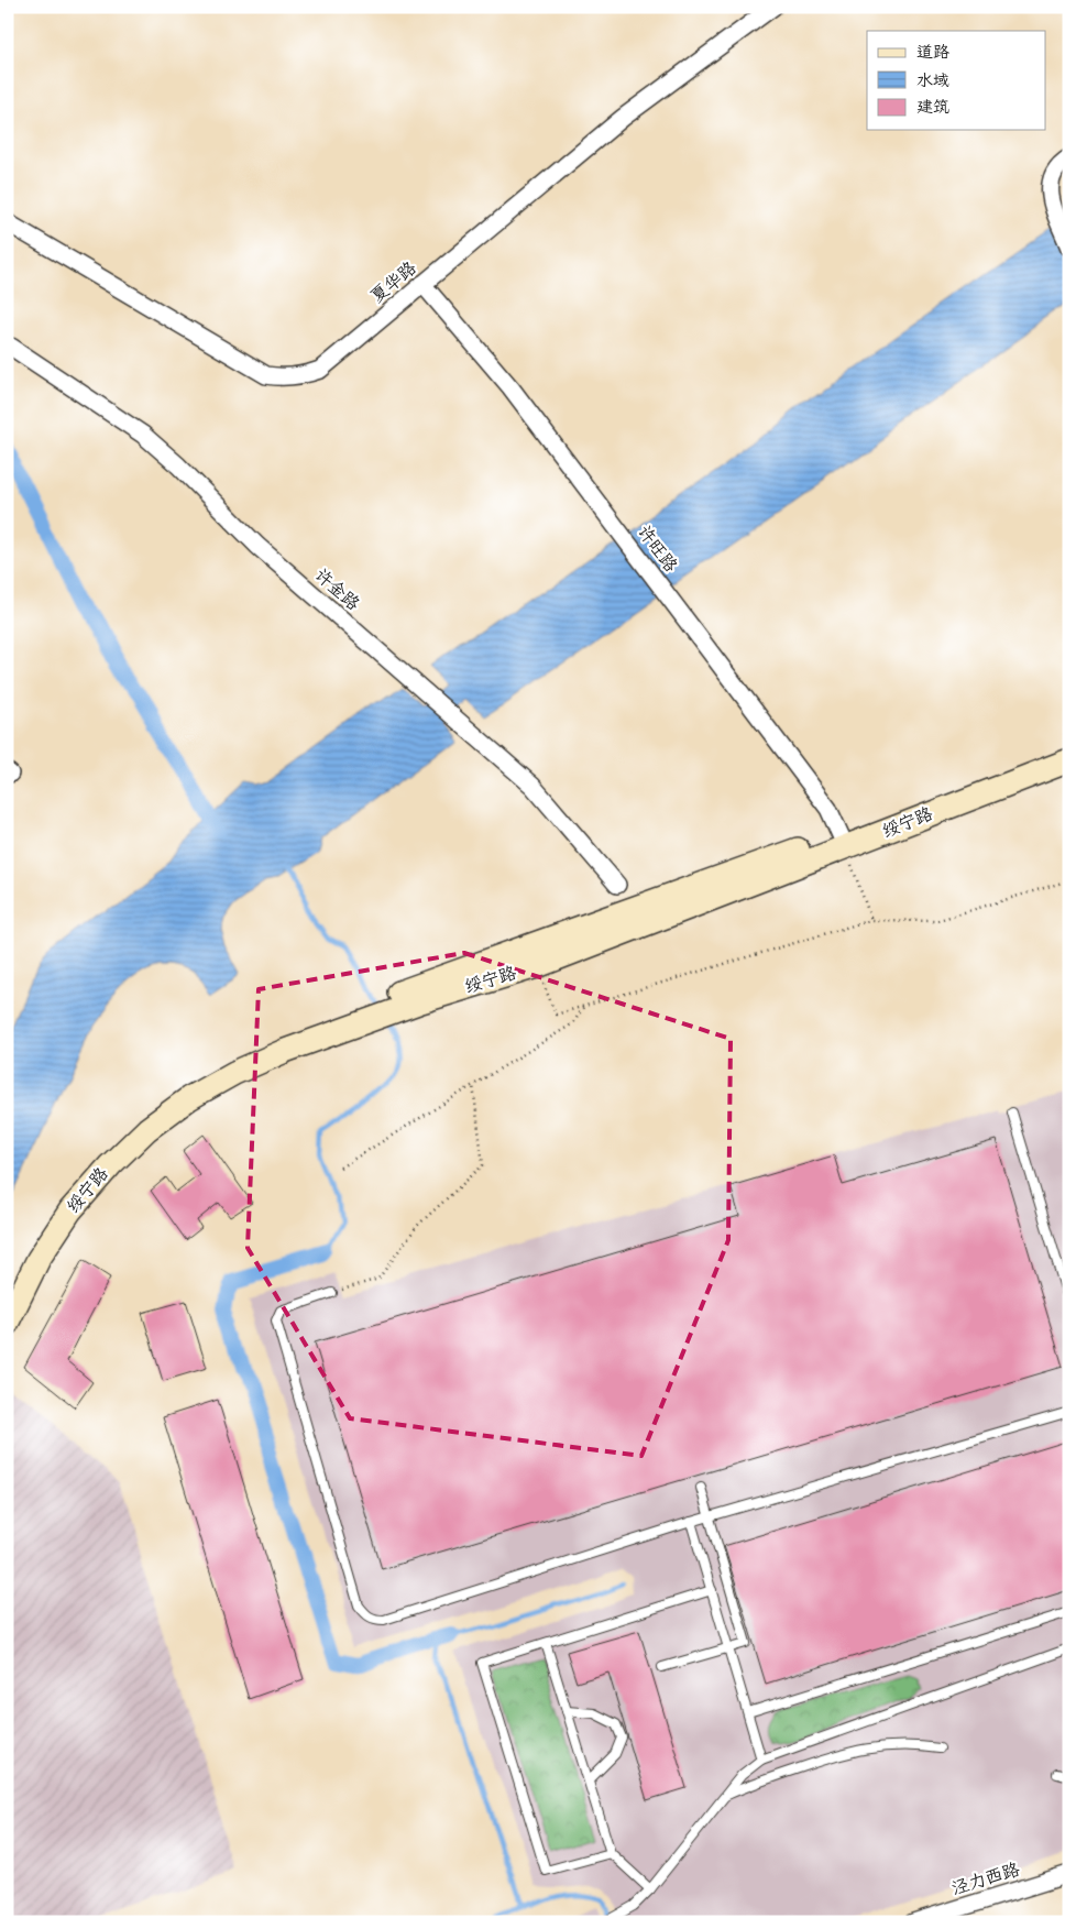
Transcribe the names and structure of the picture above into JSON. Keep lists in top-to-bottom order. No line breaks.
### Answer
{"streets":{"main road":["绥宁路"],"street":["夏华路","许旺路","许金路","泾力西路"]},"crossings":[["夏华路","许旺路"],["许旺路","绥宁路"]],"legend":["道路","水域","建筑"]}
